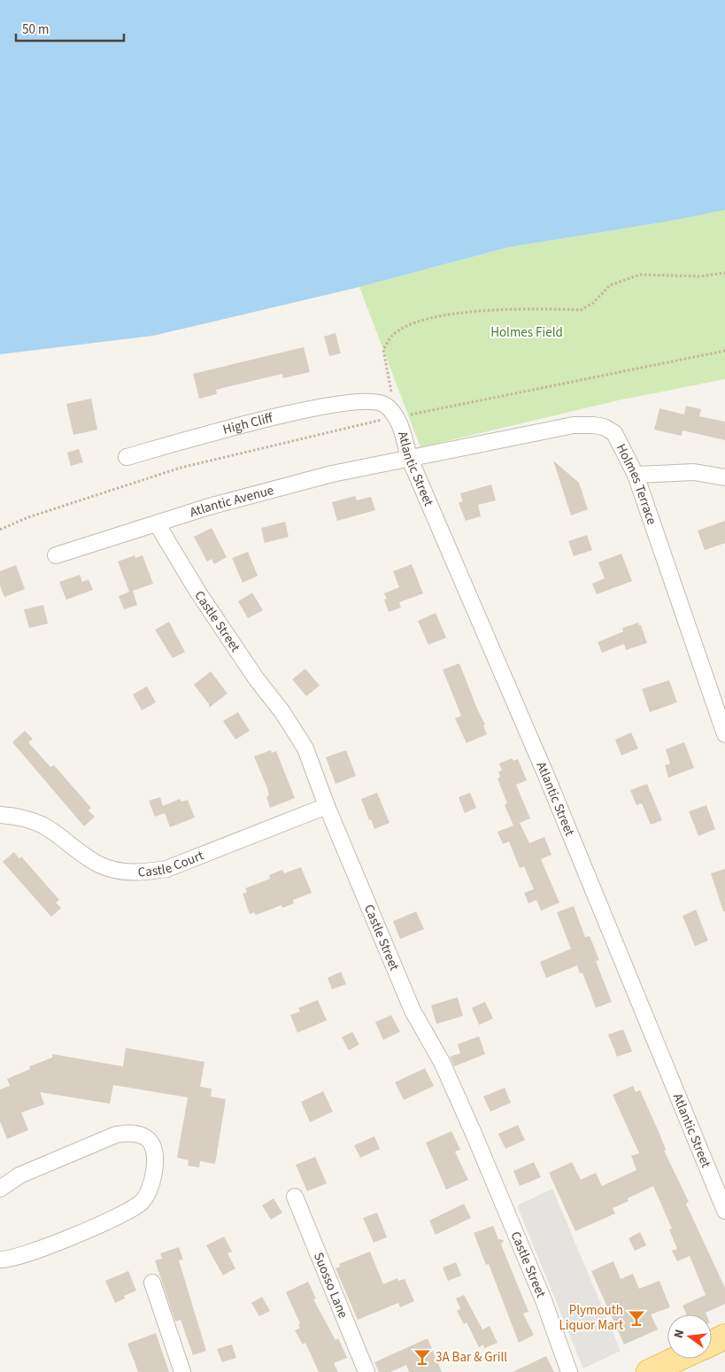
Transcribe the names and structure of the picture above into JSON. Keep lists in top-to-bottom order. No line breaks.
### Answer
{"streets":{"street":["High Cliff","Atlantic Street","Holmes Terrace","Atlantic Avenue","Castle Street","Castle Court","Suosso Lane"]},"crossings":[["High Cliff","Atlantic Street"],["Atlantic Street","Holmes Terrace"],["Atlantic Street","Atlantic Avenue"],["Holmes Terrace","Atlantic Avenue"],["Atlantic Avenue","Castle Street"],["Castle Street","Castle Court"]],"parks":["Holmes Field"],"places":{"bar":["Plymouth Liquor Mart","3A Bar & Grill"]},"scale_bar":"50 m","north":"left"}
